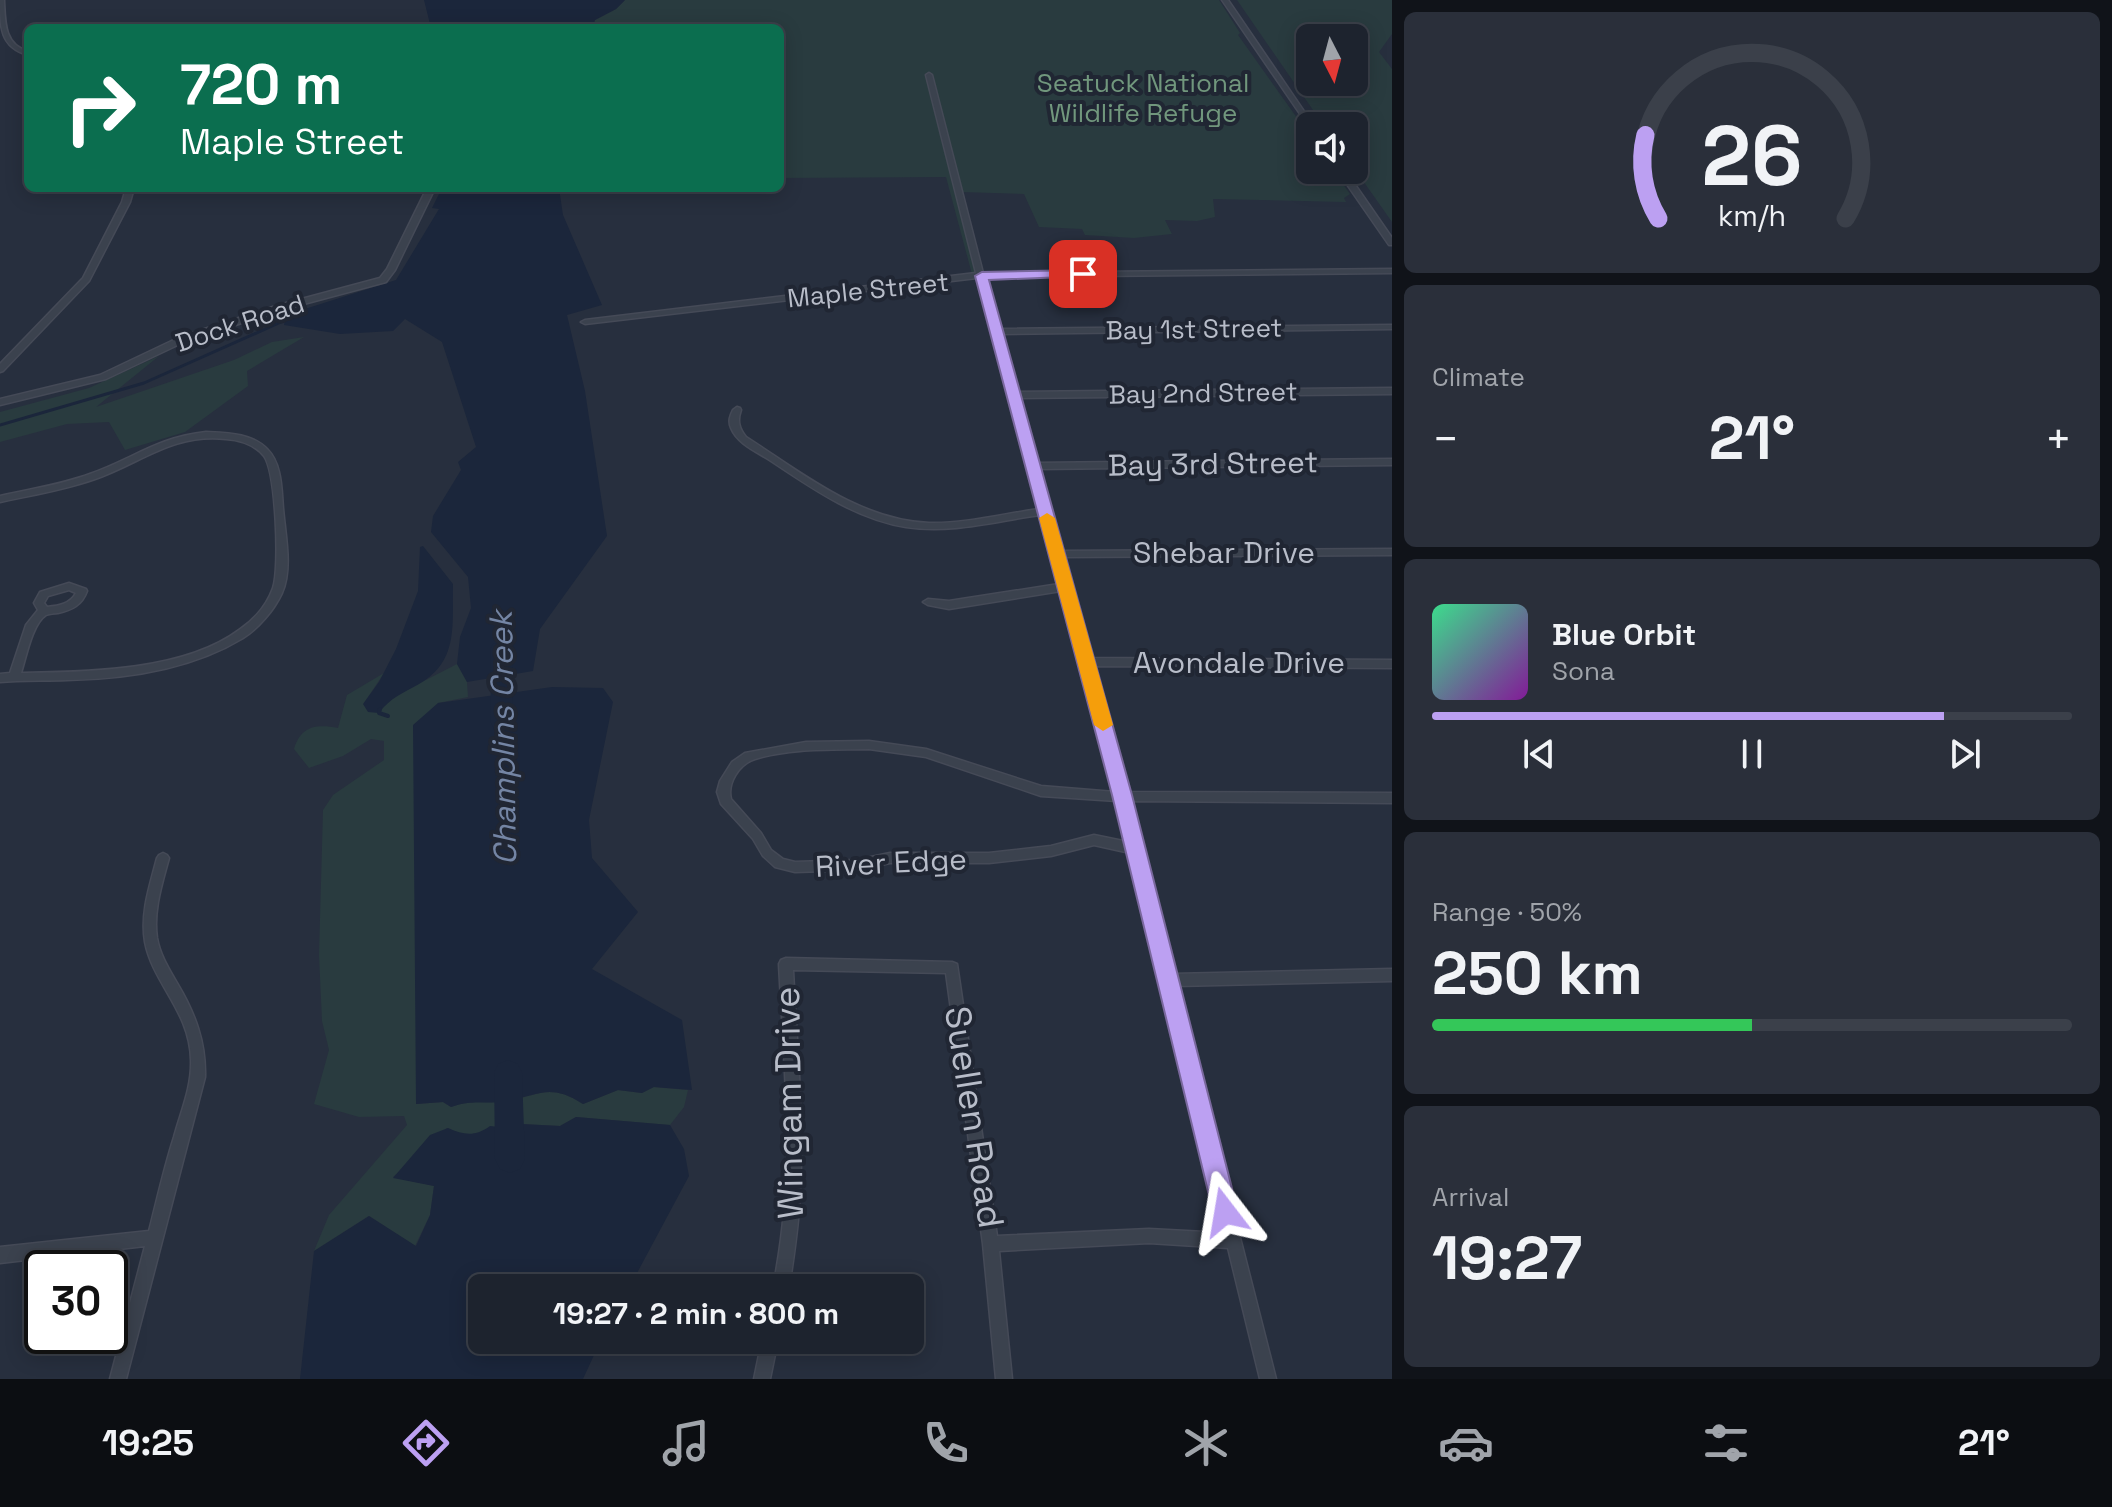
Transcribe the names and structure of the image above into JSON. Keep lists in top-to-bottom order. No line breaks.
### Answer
{"streets":{"street":["Maple Street","Dock Road","Bay 1st Street","Bay 2nd Street","Bay 3rd Street","Shebar Drive","Avondale Drive","River Edge","Wingam Drive","Suellen Road"]},"crossings":[["Wingam Drive","Suellen Road"]],"water":["Champlins Creek"],"parks":["Seatuck National Wildlife Refuge"],"north":"bottom","page":{"turn":["720 m","Maple Street"],"tile":["Climate",["Range · 50%","250 km"],["Arrival","19:27"]],"heat":["−","21°","+"],"song":["Blue Orbit","Sona"],"limit":"30","trip":"19:27 · 2 min · 800 m","tabs":["19:25","21°"],"gauge":["26","km/h"]}}
